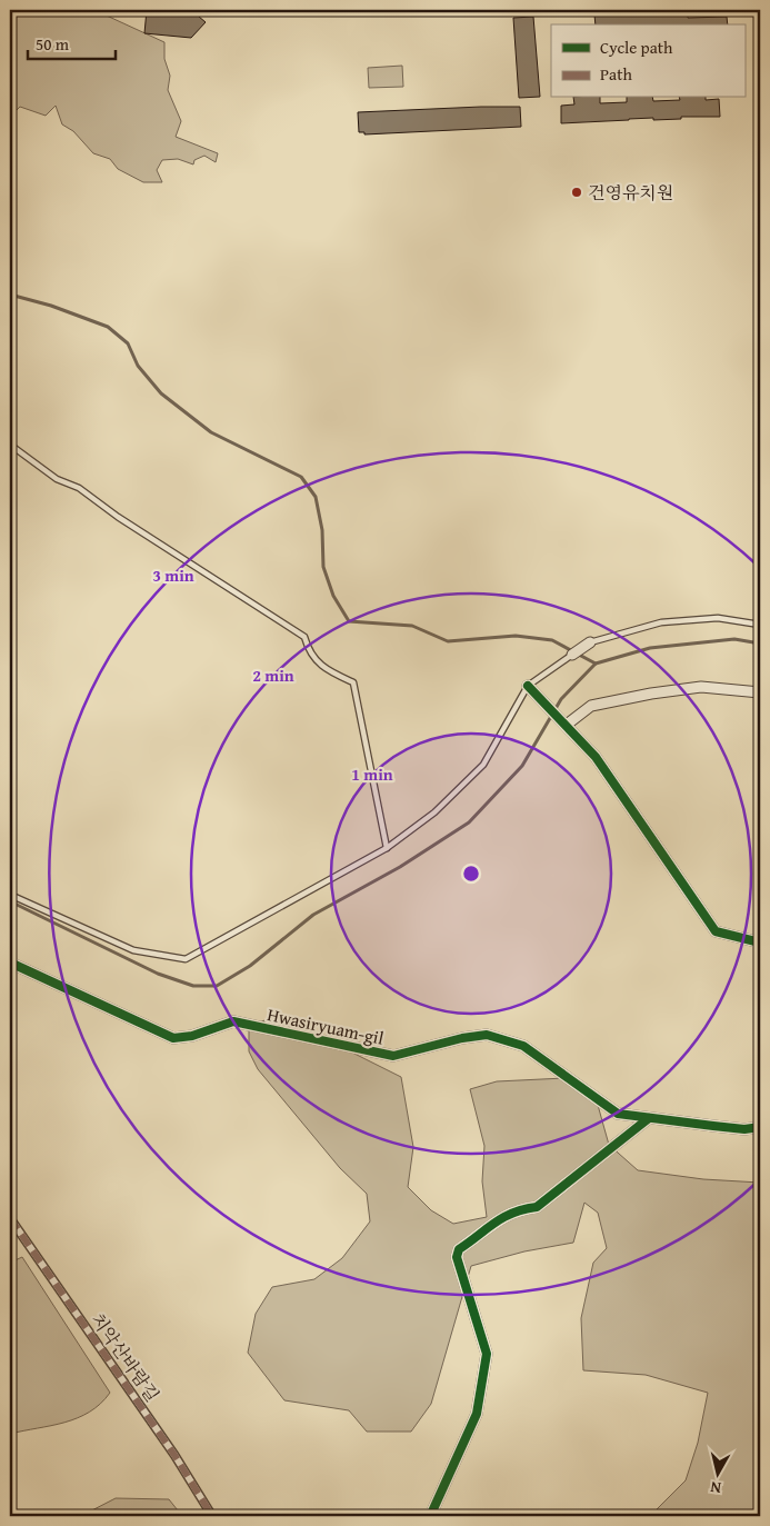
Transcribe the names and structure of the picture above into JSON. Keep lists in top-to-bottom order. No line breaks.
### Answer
{"streets":{"street":["Hwasiryuam-gil","치악산바람길"]},"places":["건영유치원"],"legend":["Cycle path","Path"],"scale_bar":"50 m","north":"bottom","rings":["3 min","2 min","1 min"]}
